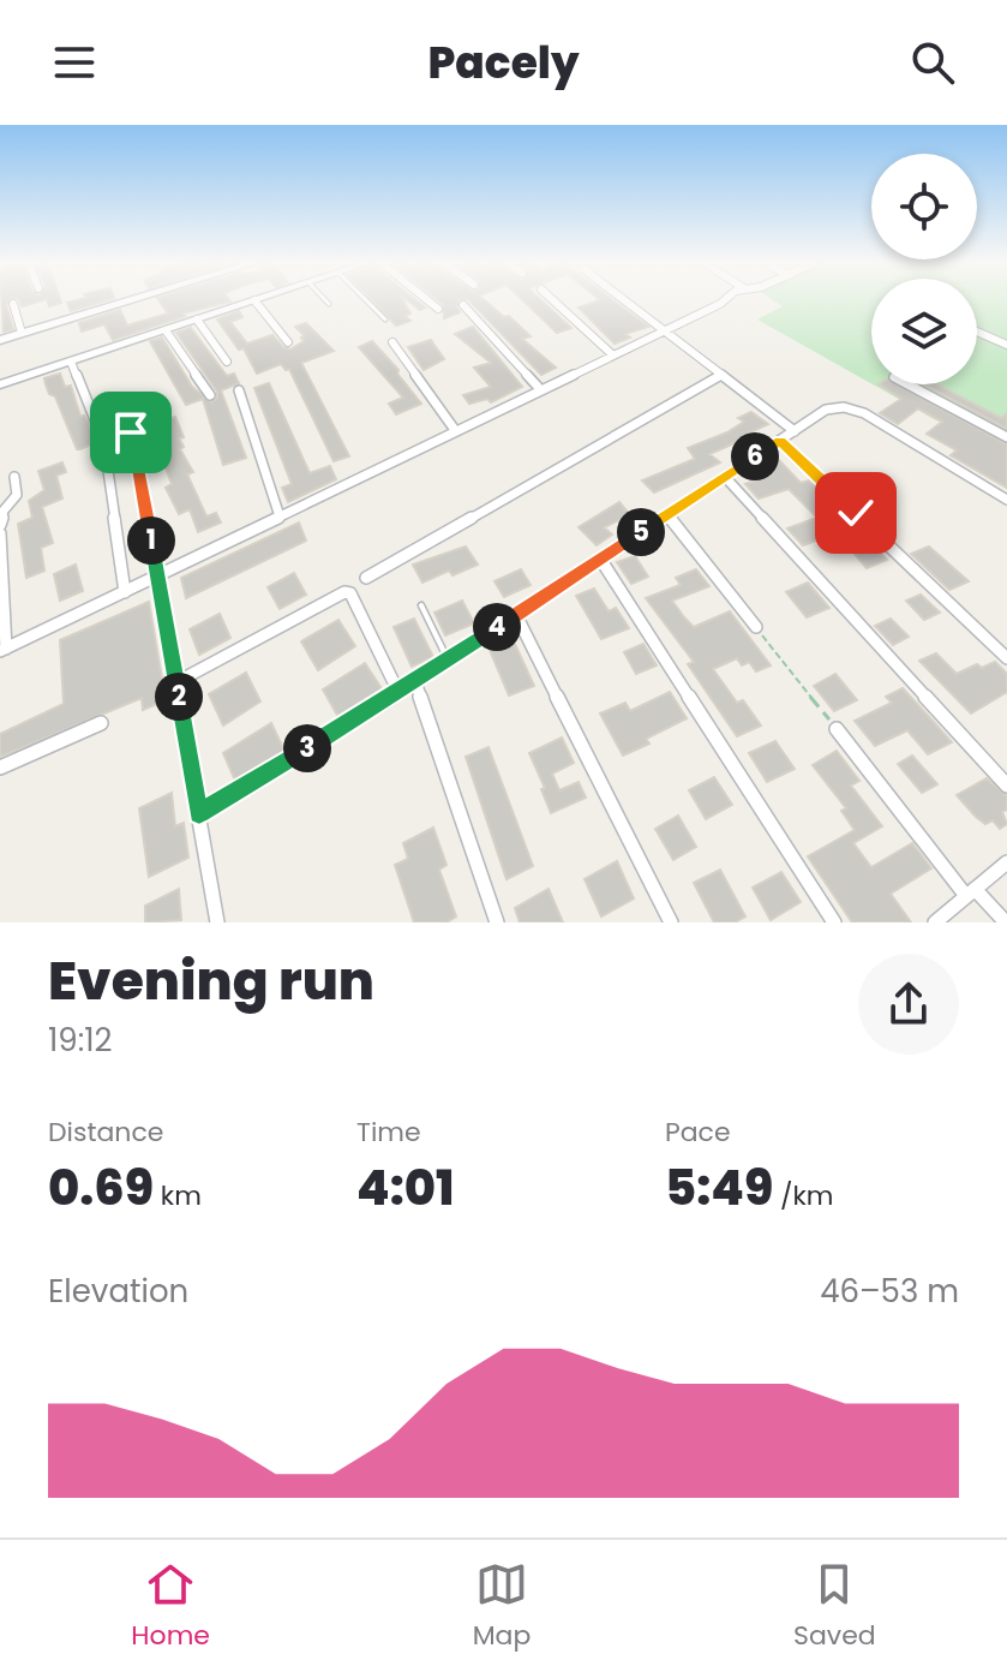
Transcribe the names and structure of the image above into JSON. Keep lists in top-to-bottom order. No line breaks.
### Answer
{"page":{"header":"Pacely","pins":["6","5","1","4","2","3"],"heading":["Evening run","19:12"],"stats":[["Distance","0.69 km"],["Time","4:01"],["Pace","5:49 /km"]],"chart":["Elevation","46–53 m"],"tabs":["Home","Map","Saved"]}}
